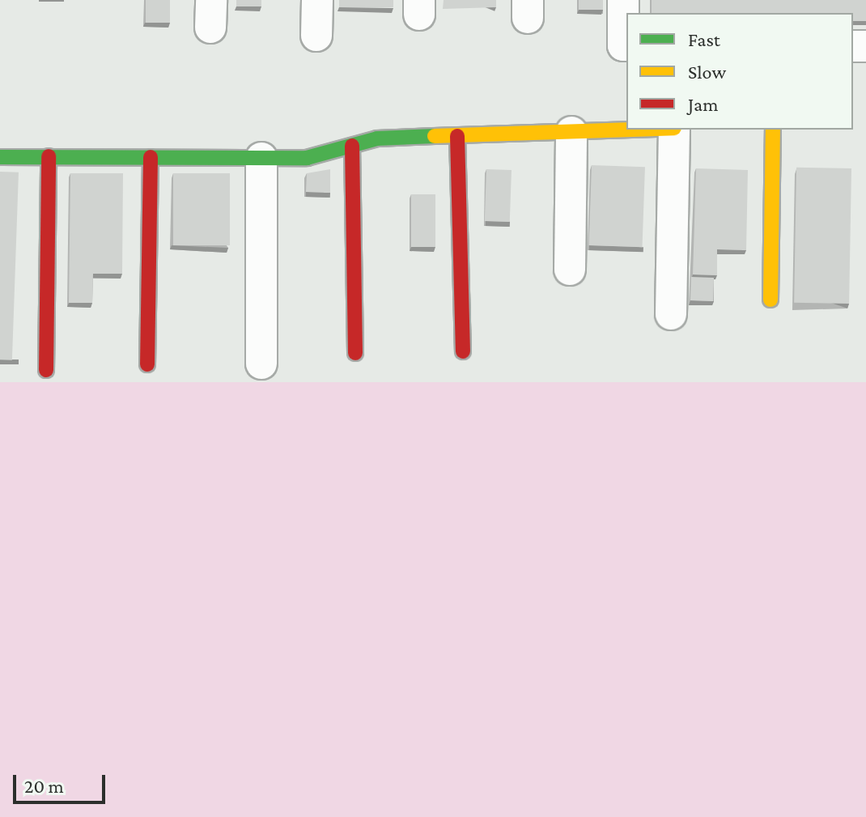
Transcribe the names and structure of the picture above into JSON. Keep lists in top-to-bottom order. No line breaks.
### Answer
{"legend":["Fast","Slow","Jam"],"scale_bar":"20 m"}
